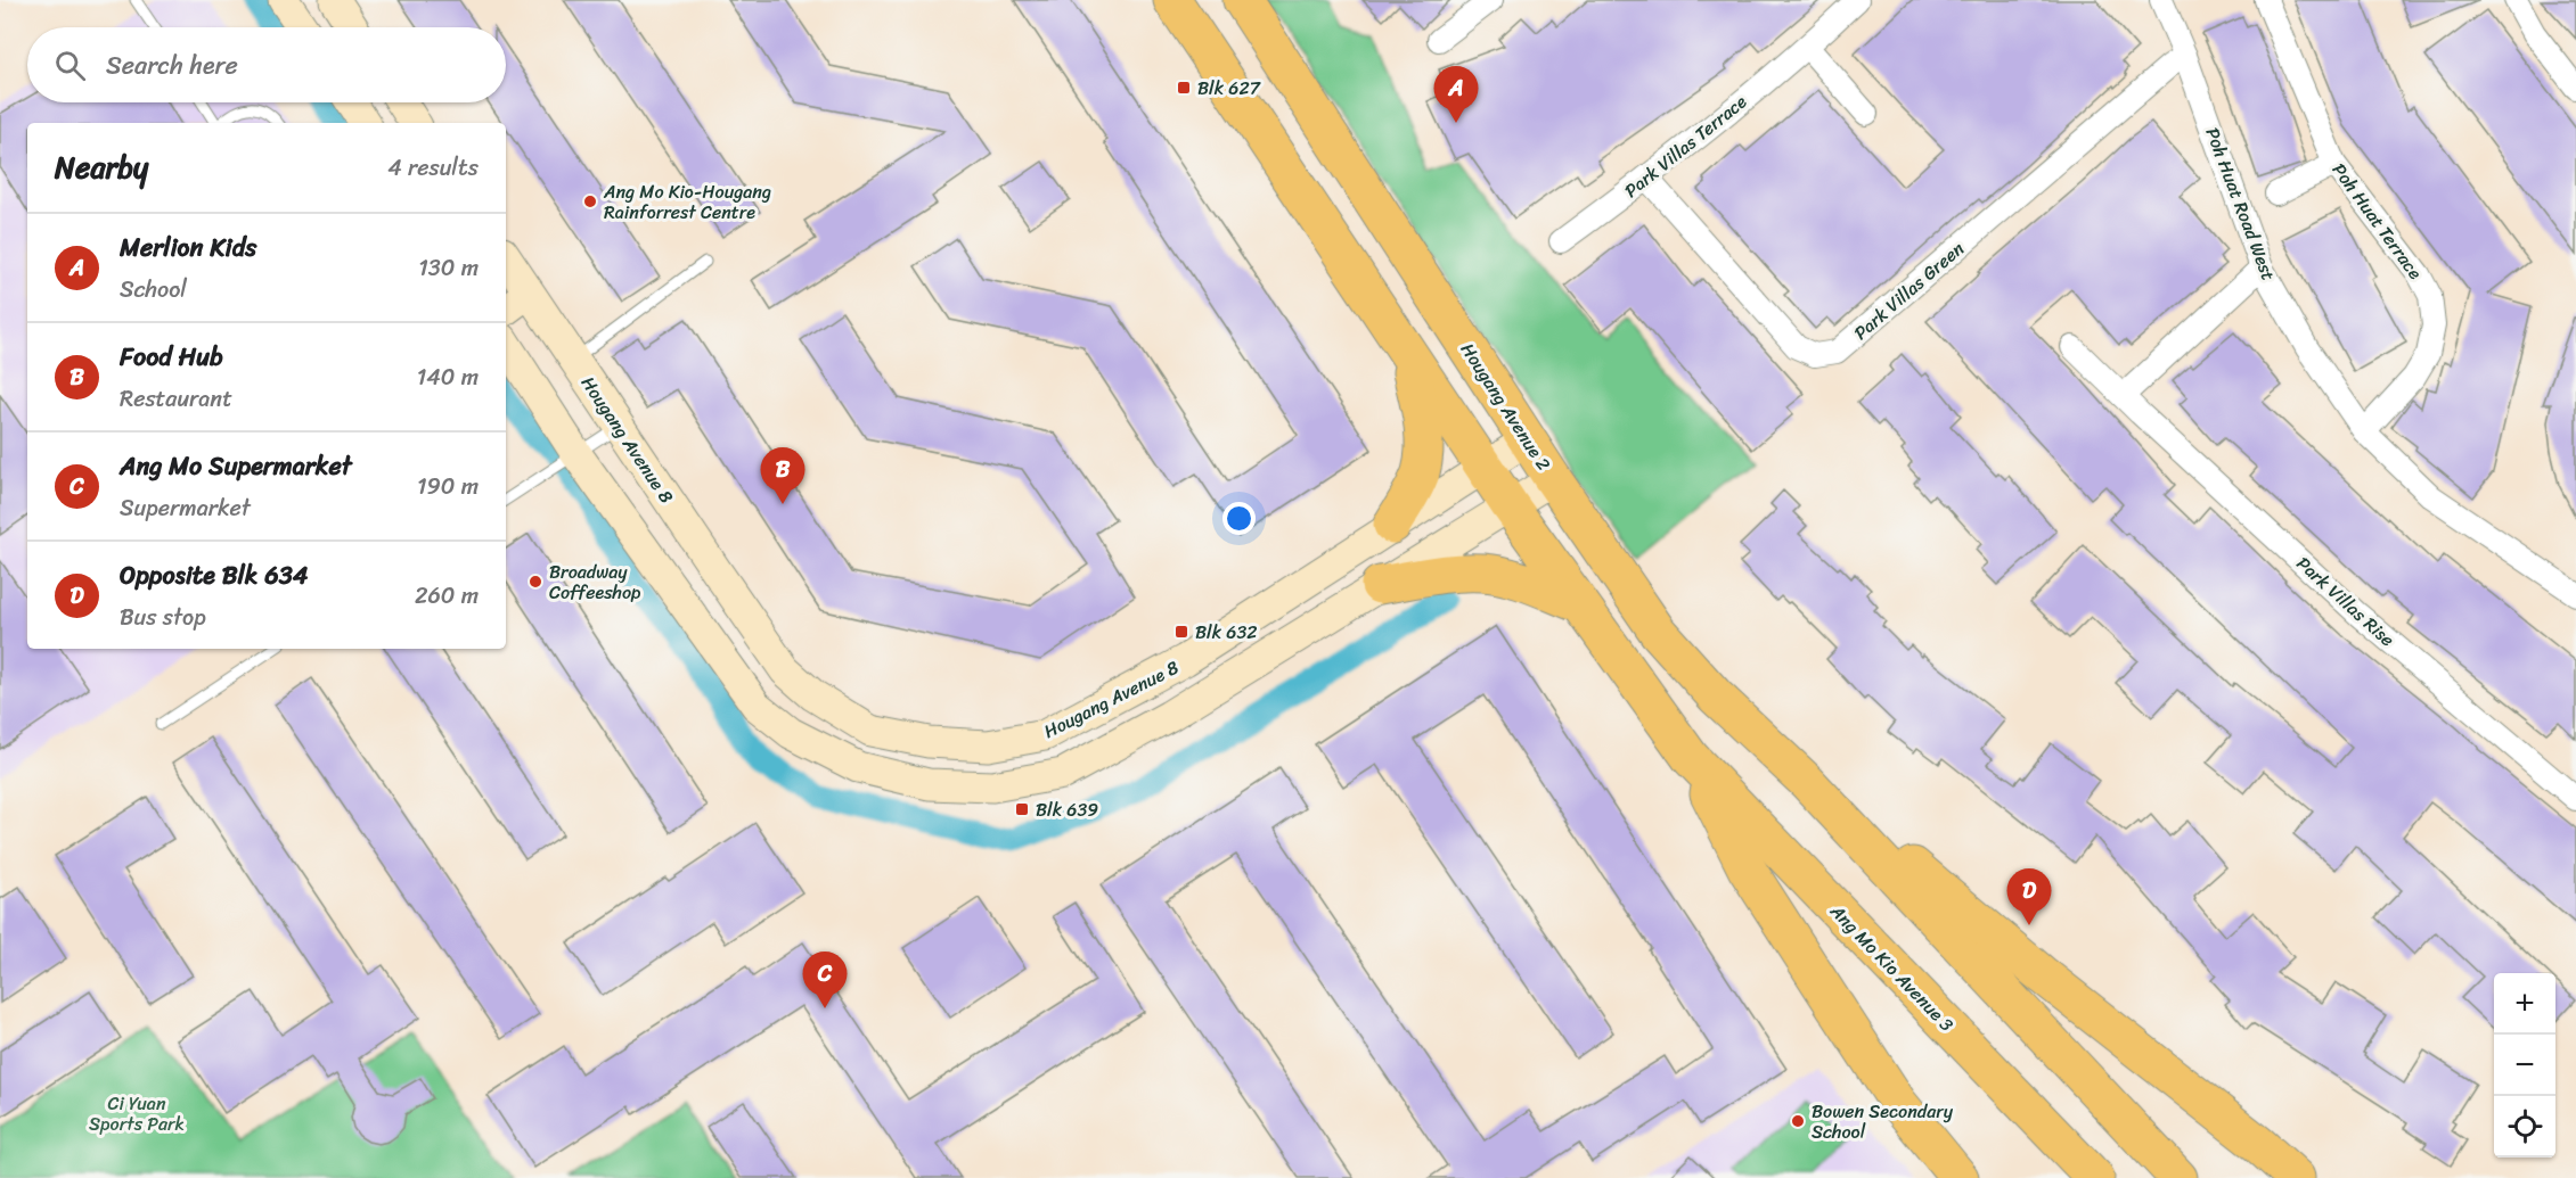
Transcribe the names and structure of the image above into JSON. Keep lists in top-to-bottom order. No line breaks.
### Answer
{"streets":{"highway":["Hougang Avenue 2","Ang Mo Kio Avenue 3"],"main road":["Hougang Avenue 8"],"street":["Park Villas Terrace","Poh Huat Road West","Poh Huat Terrace","Park Villas Green","Park Villas Rise"]},"crossings":[["Park Villas Terrace","Park Villas Green"],["Poh Huat Road West","Poh Huat Terrace"],["Poh Huat Road West","Park Villas Green"],["Hougang Avenue 2","Hougang Avenue 8"]],"parks":["Ci Yuan Sports Park"],"places":{"transit":["Blk 627","Blk 632","Blk 639"],"other":["Ang Mo Kio-Hougang Rainforrest Centre","Broadway Coffeeshop","Bowen Secondary School"]},"page":{"search":"Search here","pins":["A","B","D","C"],"heading":["Nearby","4 results"],"list":[{"mark":"A","name":"Merlion Kids","note":"School","value":"130 m"},{"mark":"B","name":"Food Hub","note":"Restaurant","value":"140 m"},{"mark":"C","name":"Ang Mo Supermarket","note":"Supermarket","value":"190 m"},{"mark":"D","name":"Opposite Blk 634","note":"Bus stop","value":"260 m"}],"map_buttons":["+","−"]}}
